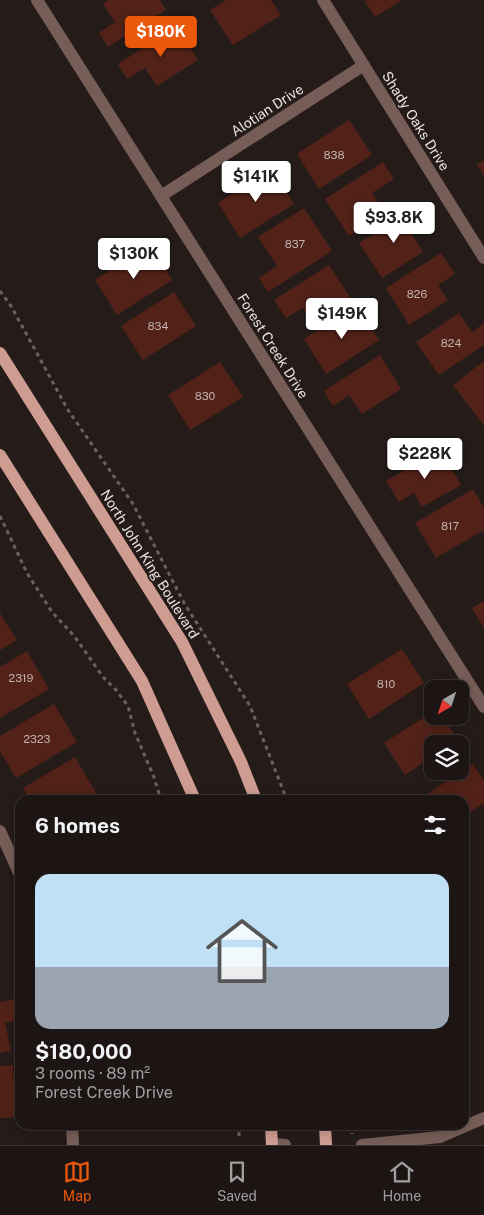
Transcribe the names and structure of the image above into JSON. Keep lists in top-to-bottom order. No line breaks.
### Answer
{"streets":{"main road":["North John King Boulevard"],"street":["Alotian Drive","Shady Oaks Drive","Forest Creek Drive"]},"crossings":[["Alotian Drive","Shady Oaks Drive"],["Alotian Drive","Forest Creek Drive"]],"house_numbers":["838","837","826","834","824","830","817","2319","810","2323"],"north":"bottom left","page":{"price":["$180K","$141K","$93.8K","$130K","$149K","$228K"],"heading":"6 homes","list":[{"name":"$180,000","note":"3 rooms · 89 m² · Forest Creek Drive"}],"tabs":["Map","Saved","Home"]}}
